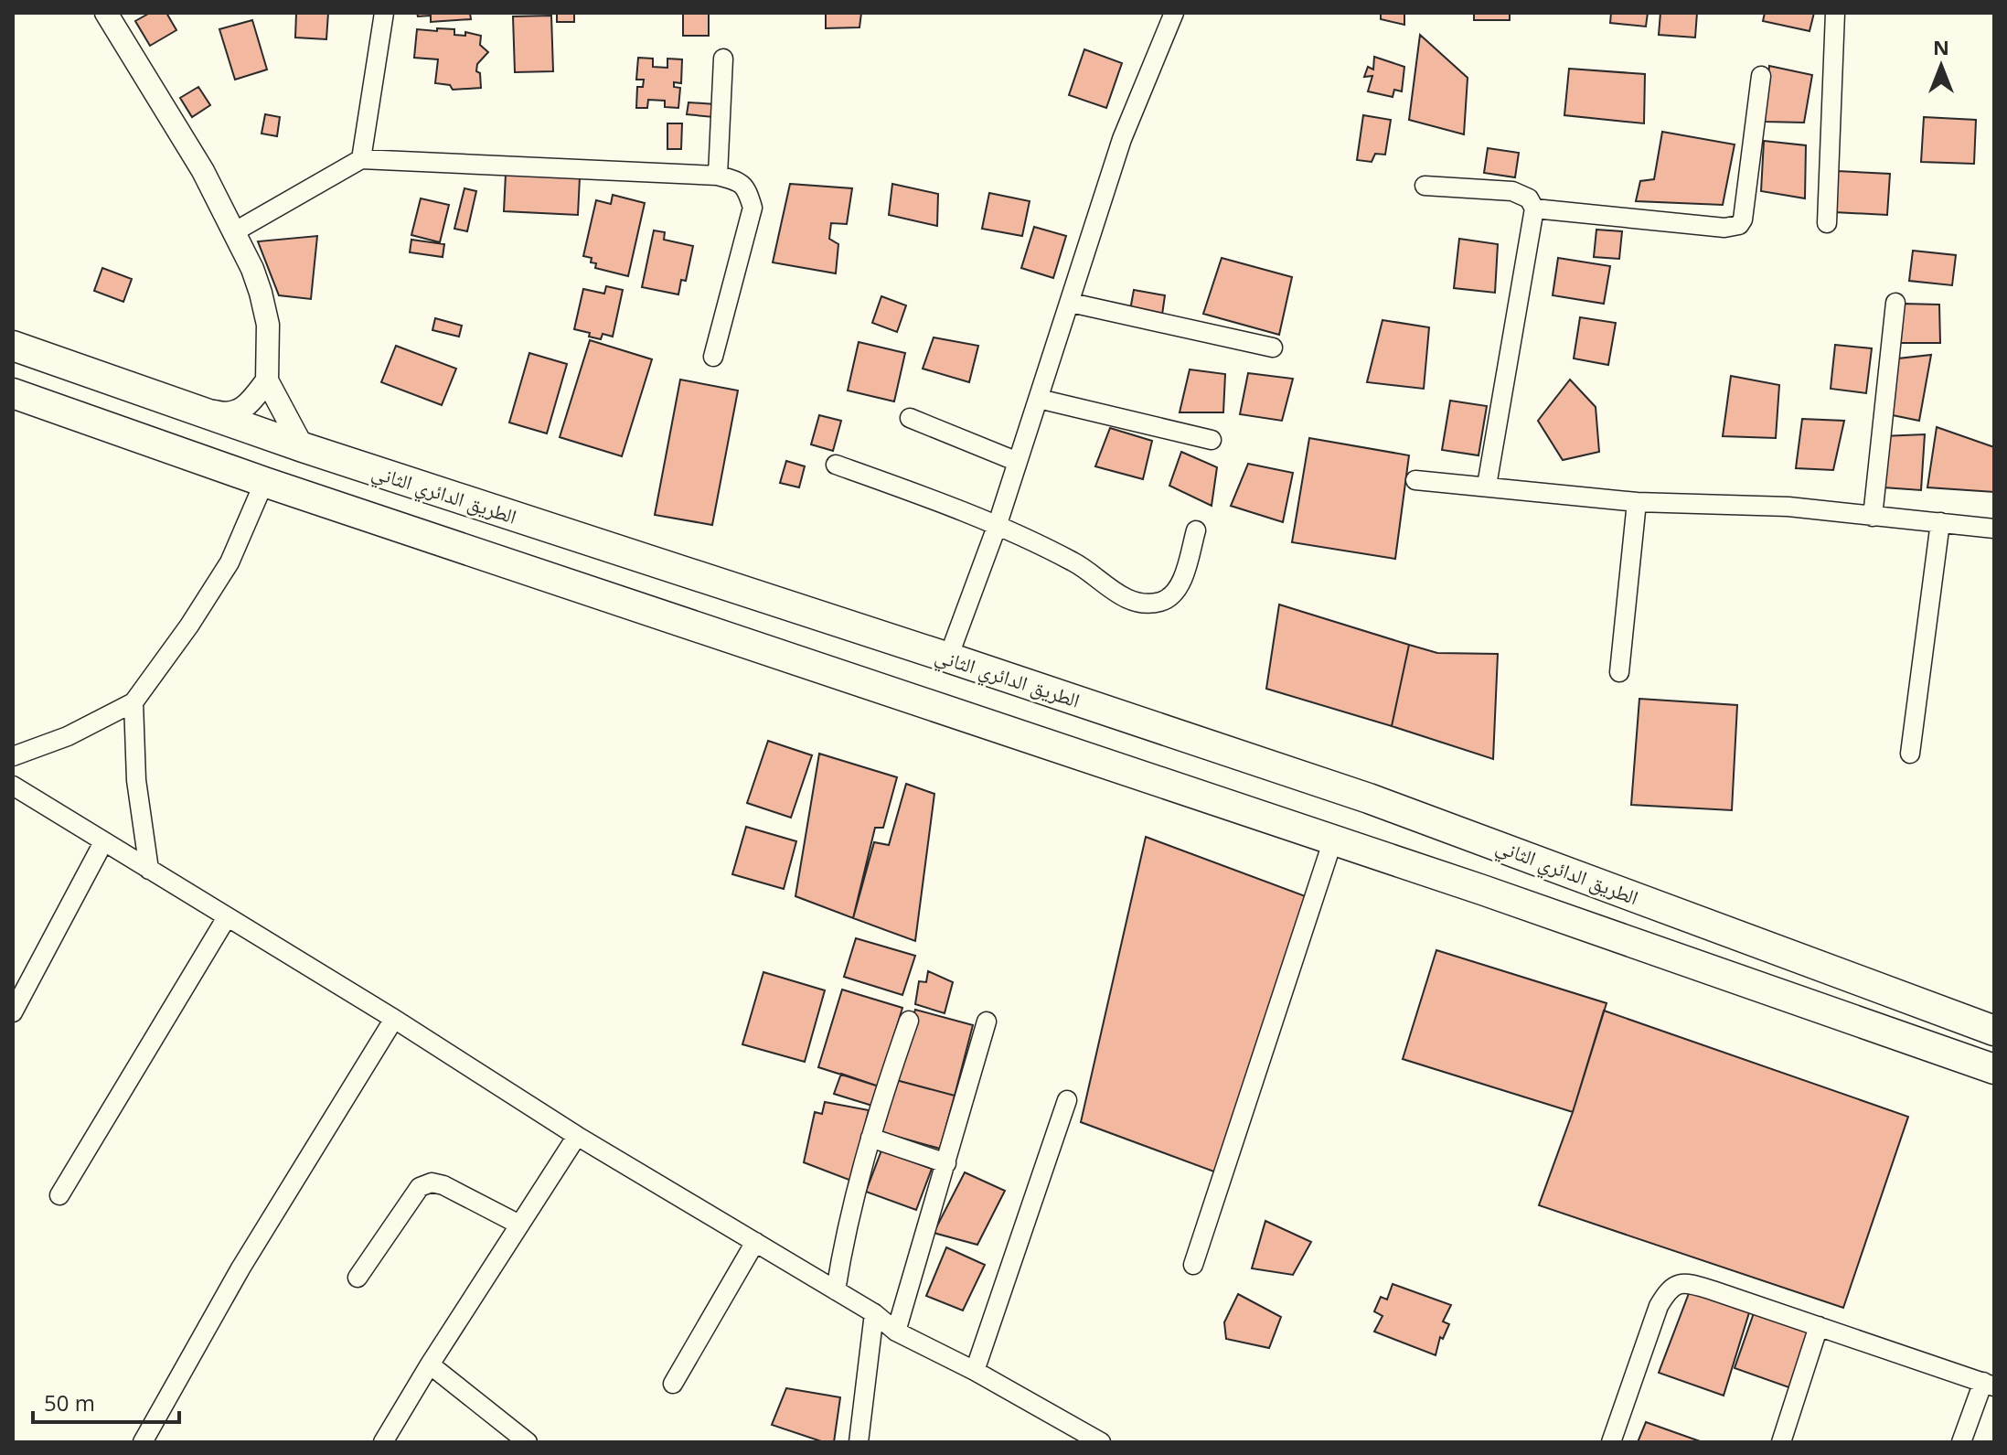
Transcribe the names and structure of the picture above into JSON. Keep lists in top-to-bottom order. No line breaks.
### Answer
{"streets":{"highway":["الطريق الدائري الثاني"]},"scale_bar":"50 m","north":"top"}
